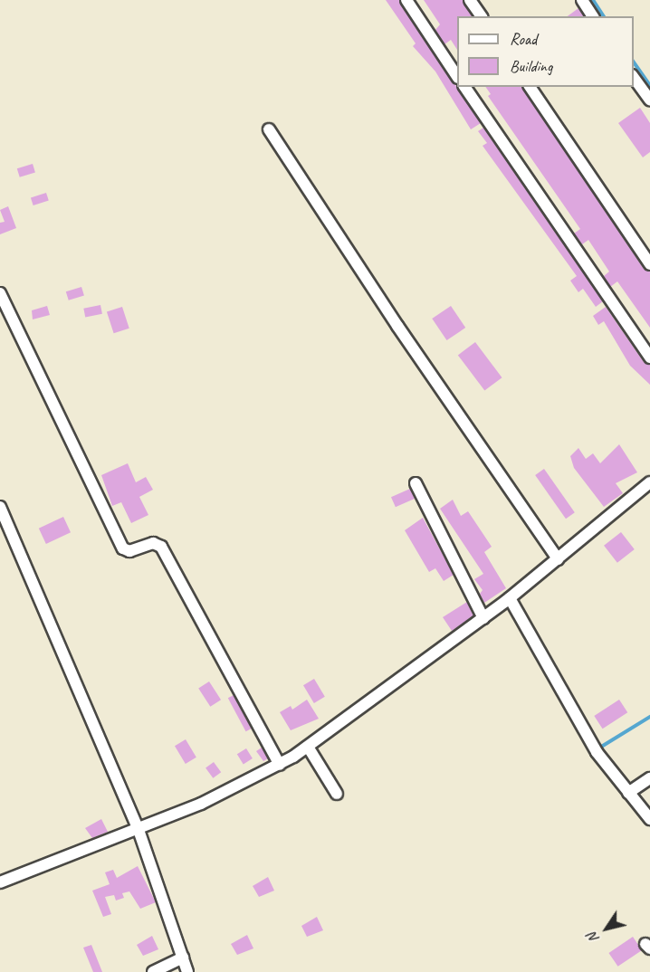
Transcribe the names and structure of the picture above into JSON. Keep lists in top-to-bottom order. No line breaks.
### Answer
{"legend":["Road","Building"],"north":"bottom left"}
